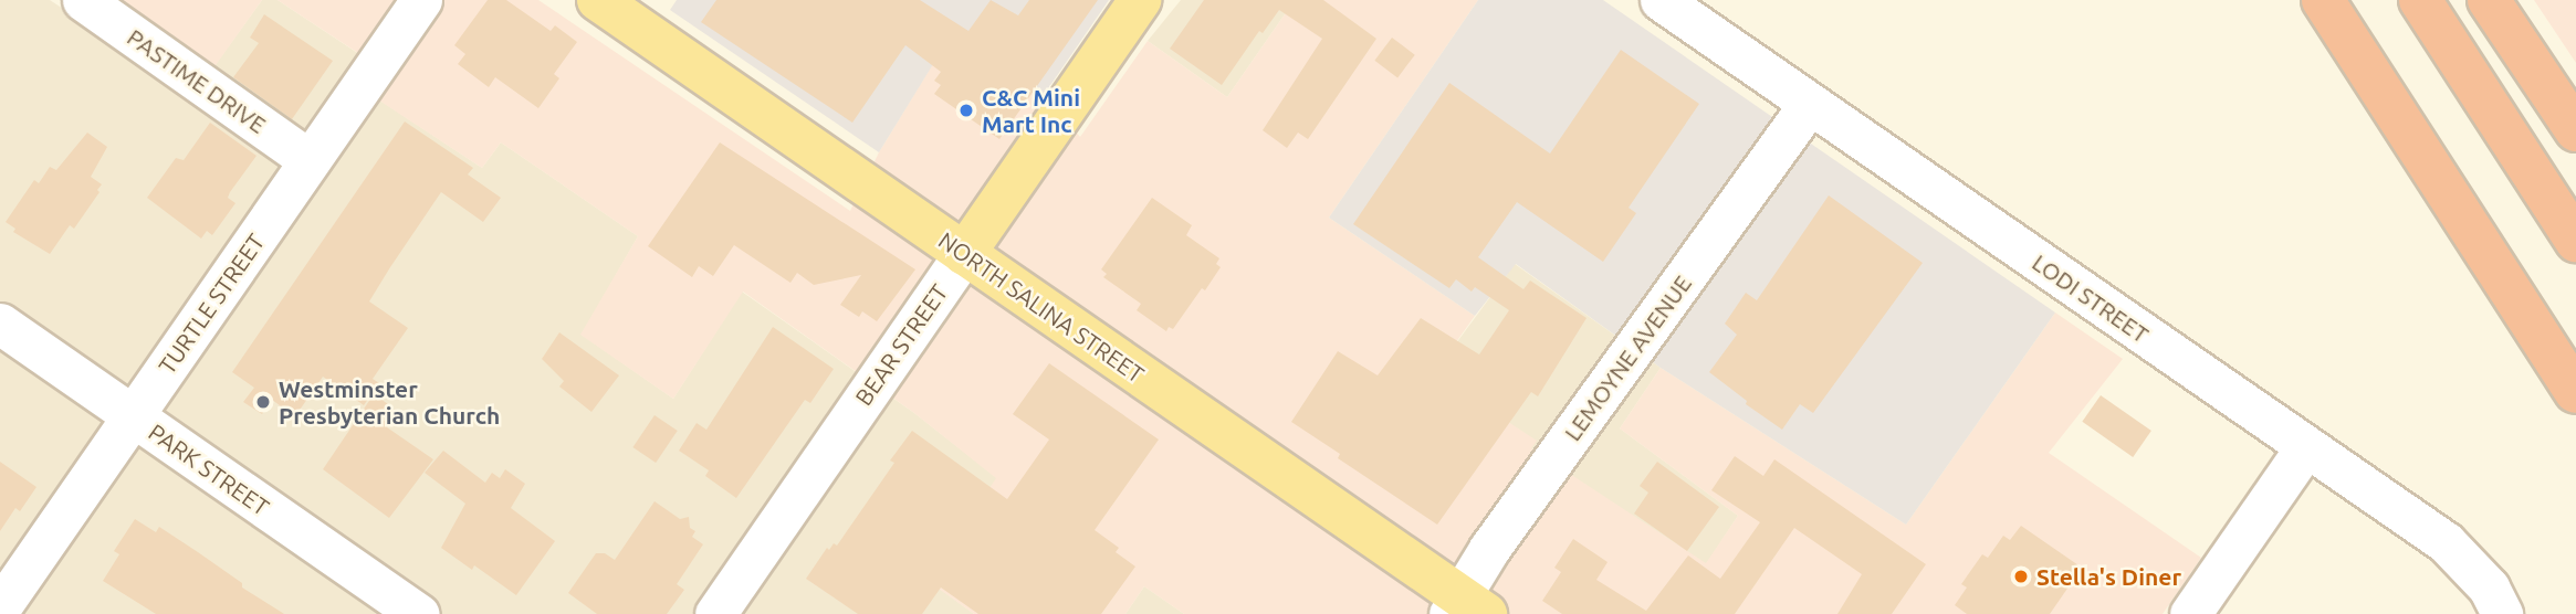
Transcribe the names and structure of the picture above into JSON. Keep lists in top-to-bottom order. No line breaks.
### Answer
{"streets":{"main road":["NORTH SALINA STREET","BEAR STREET"],"street":["PASTIME DRIVE","LODI STREET","TURTLE STREET","LEMOYNE AVENUE","PARK STREET"]},"crossings":[["PASTIME DRIVE","TURTLE STREET"],["LODI STREET","LEMOYNE AVENUE"],["TURTLE STREET","PARK STREET"],["NORTH SALINA STREET","BEAR STREET"],["NORTH SALINA STREET","LEMOYNE AVENUE"]],"places":["C&C Mini Mart Inc","Westminster Presbyterian Church","Stella's Diner"]}
